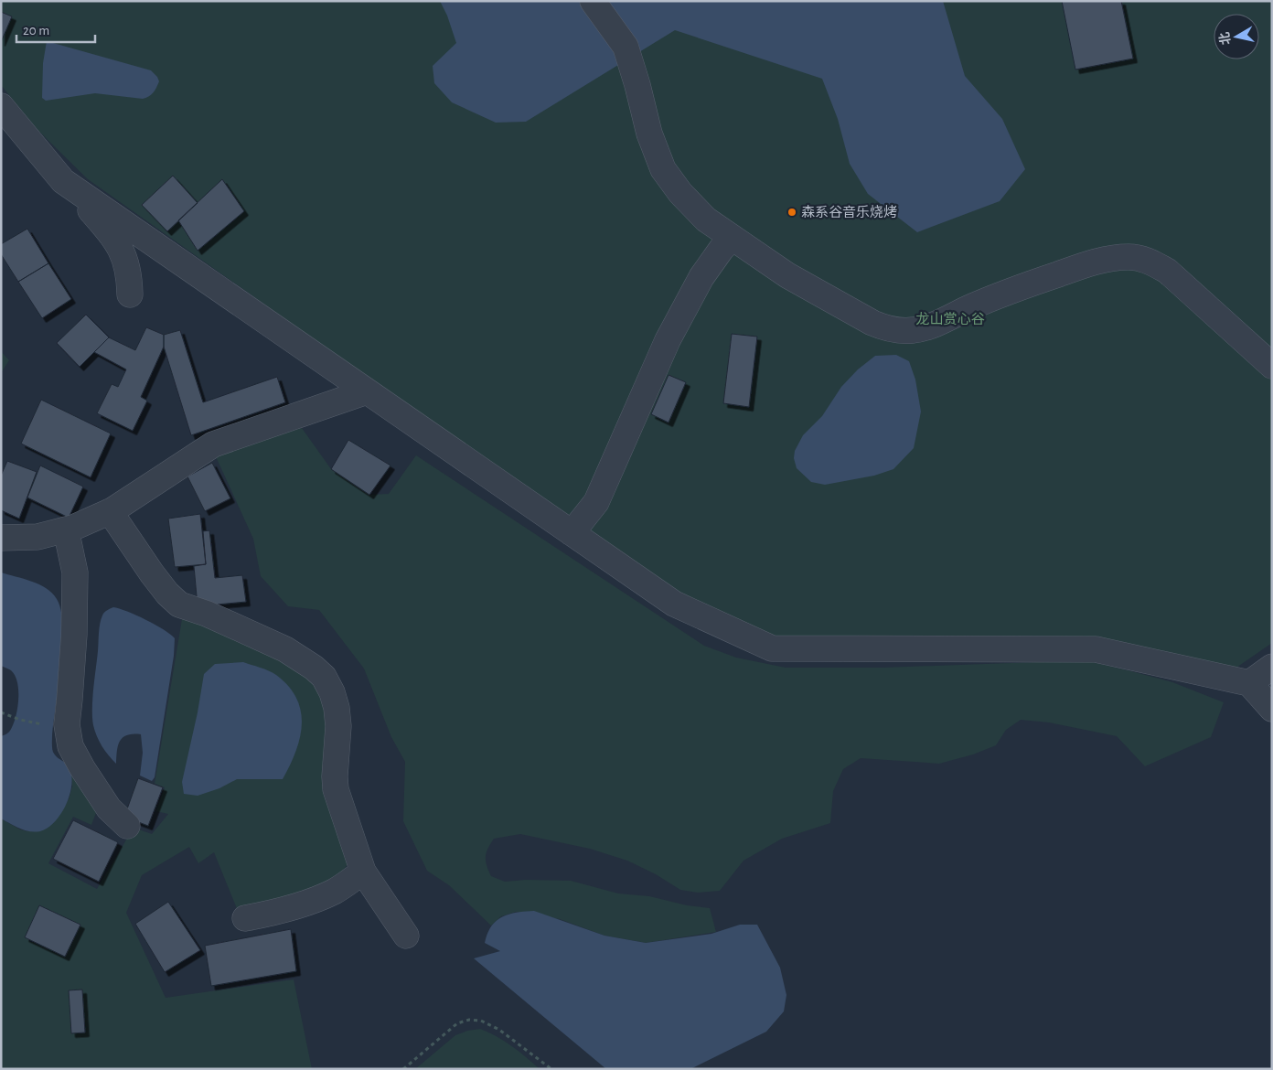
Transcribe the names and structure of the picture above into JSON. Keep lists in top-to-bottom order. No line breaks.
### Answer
{"parks":["龙山赏心谷"],"places":["森系谷音乐烧烤"],"scale_bar":"20 m","north":"left"}
